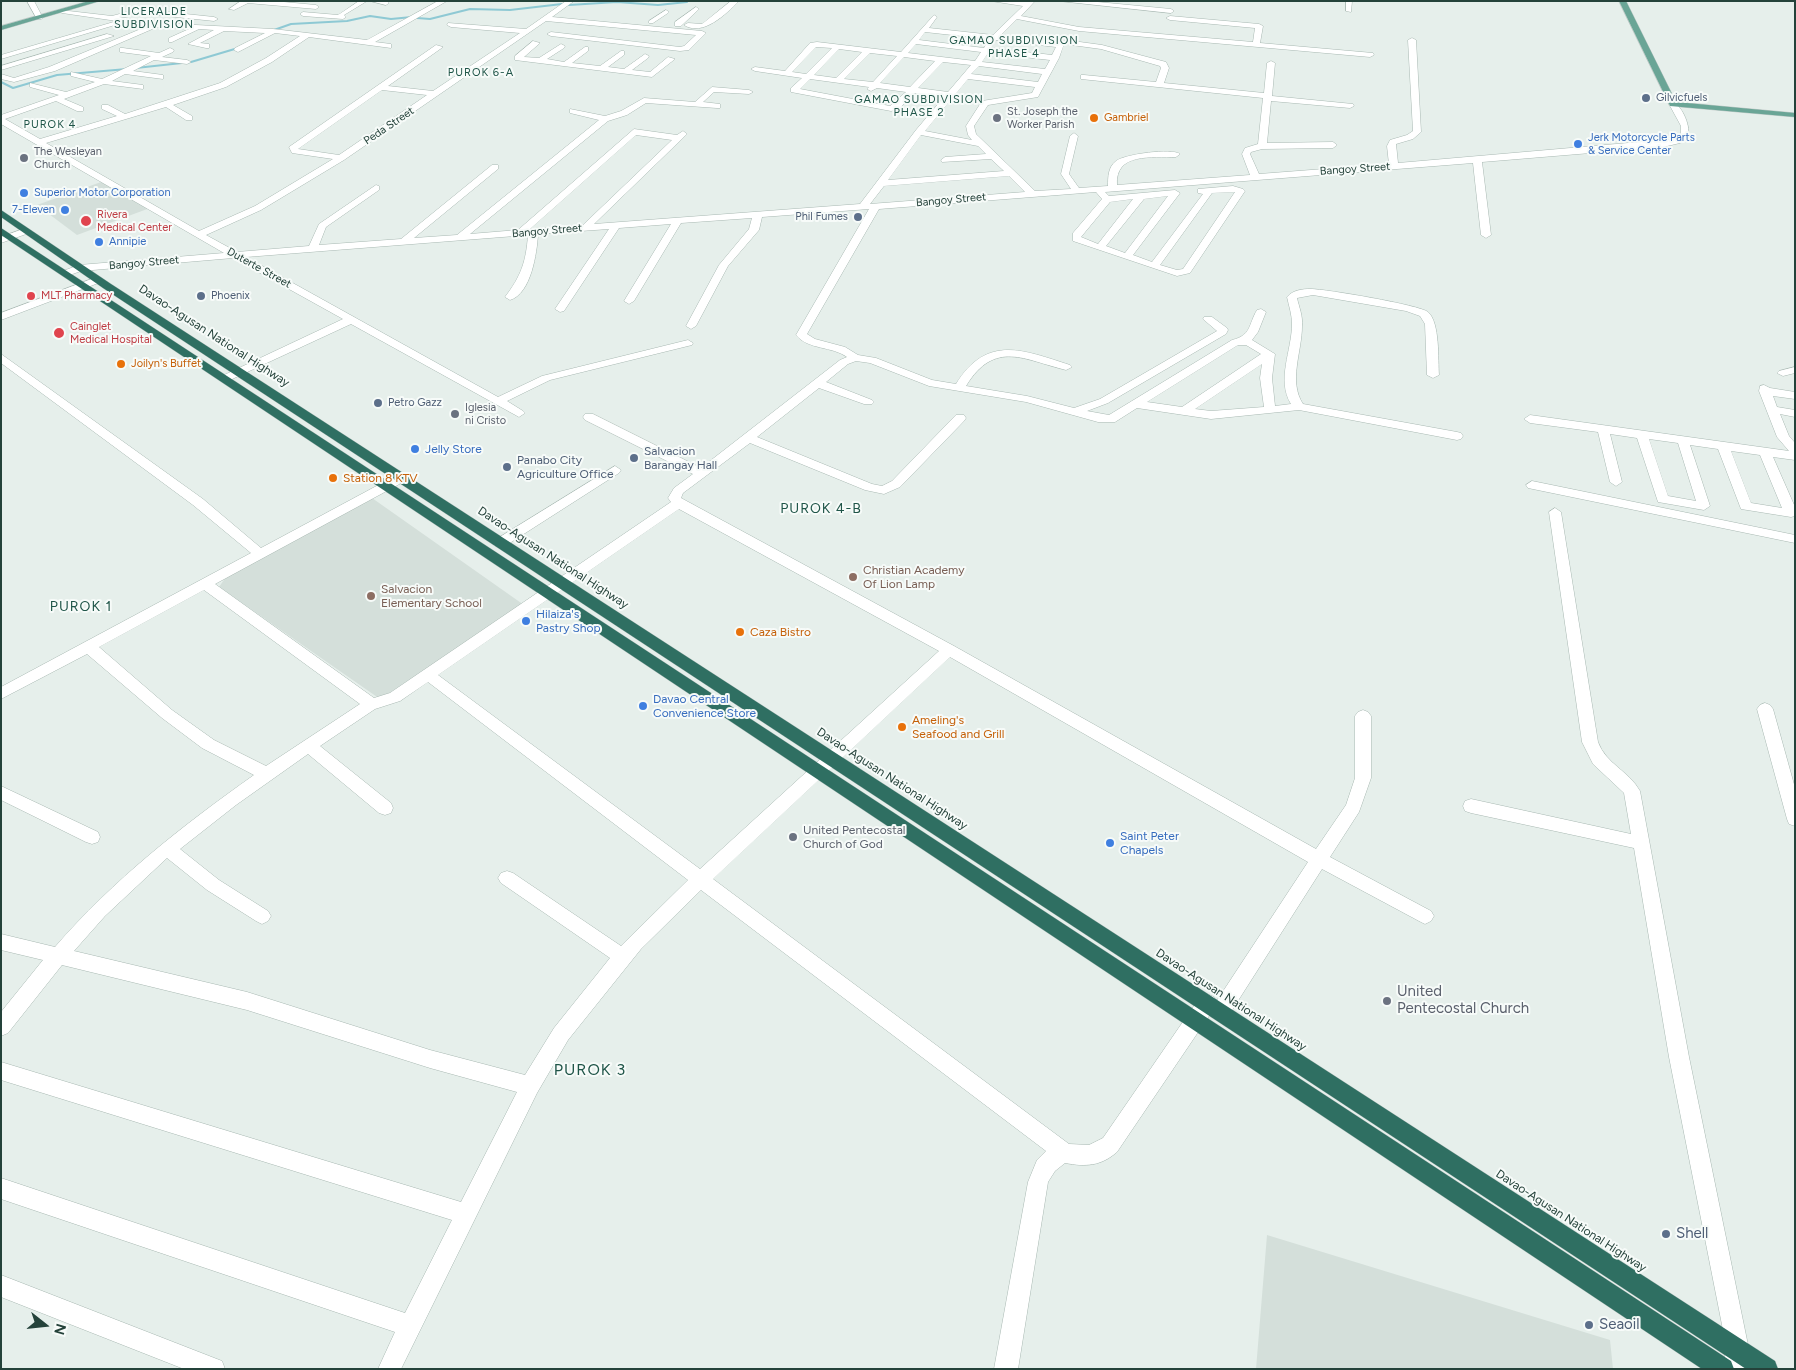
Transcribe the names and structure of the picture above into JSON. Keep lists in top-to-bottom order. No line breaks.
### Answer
{"streets":{"highway":["Davao-Agusan National Highway"],"main road":["Bangoy Street"],"street":["Peda Street","Duterte Street"]},"crossings":[["Peda Street","Duterte Street"],["Bangoy Street","Duterte Street"],["Bangoy Street","Davao-Agusan National Highway"]],"districts":["LICERALDE SUBDIVISION","GAMAO SUBDIVISION PHASE 4","PUROK 6-A","GAMAO SUBDIVISION PHASE 2","PUROK 4","PUROK 4-B","PUROK 1","PUROK 3"],"places":["Gilvicfuels","St. Joseph the Worker Parish","Gambriel","Jerk Motorcycle Parts & Service Center","The Wesleyan Church","Superior Motor Corporation","7-Eleven","Phil Fumes","Rivera Medical Center","Annipie","MLT Pharmacy","Phoenix","Cainglet Medical Hospital","Joilyn's Buffet","Petro Gazz","Iglesia ni Cristo","Jelly Store","Salvacion Barangay Hall","Panabo City Agriculture Office","Station 8 KTV","Christian Academy Of Lion Lamp","Salvacion Elementary School","Hilaiza's Pastry Shop","Caza Bistro","Davao Central Convenience Store","Ameling's Seafood and Grill","United Pentecostal Church of God","Saint Peter Chapels","United Pentecostal Church","Shell","Seaoil"],"north":"right"}
